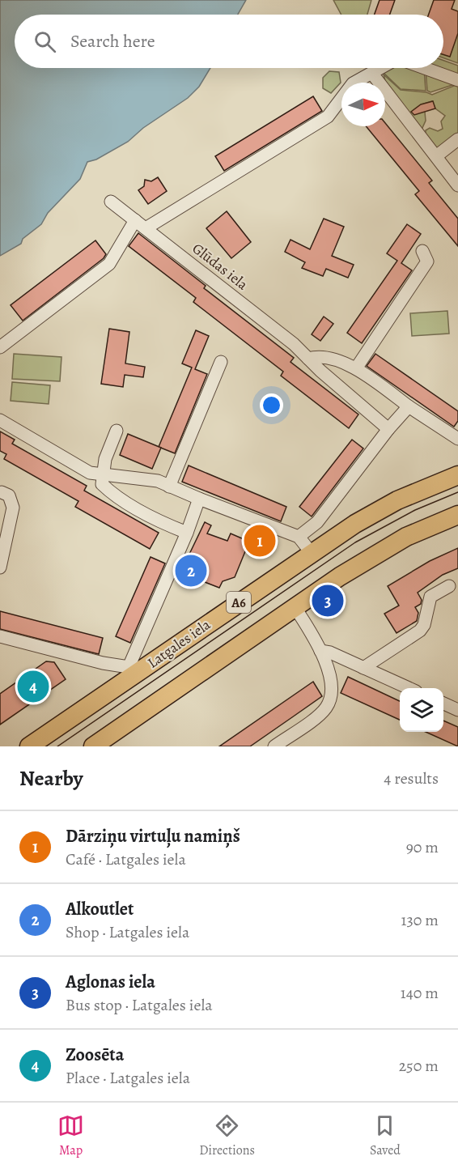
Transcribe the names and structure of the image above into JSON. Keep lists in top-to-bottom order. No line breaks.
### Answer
{"streets":{"highway":["A6","Latgales iela"],"street":["Glūdas iela"]},"north":"right","page":{"search":"Search here","pins":["1","2","3","4"],"heading":["Nearby","4 results"],"list":[{"mark":"1","name":"Dārziņu virtuļu namiņš","note":"Café · Latgales iela","value":"90 m"},{"mark":"2","name":"Alkoutlet","note":"Shop · Latgales iela","value":"130 m"},{"mark":"3","name":"Aglonas iela","note":"Bus stop · Latgales iela","value":"140 m"},{"mark":"4","name":"Zoosēta","note":"Place · Latgales iela","value":"250 m"}],"nav":["Map","Directions","Saved"]}}
